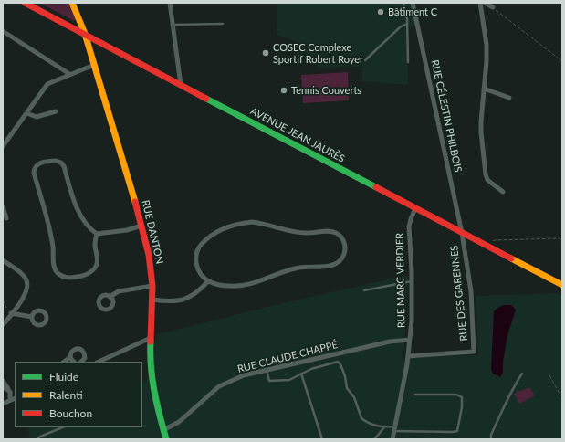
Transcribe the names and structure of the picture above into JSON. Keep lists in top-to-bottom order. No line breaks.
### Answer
{"streets":{"main road":["AVENUE JEAN JAURÈS","RUE DANTON"],"street":["RUE CÉLESTIN PHILBOIS","RUE MARC VERDIER","RUE DES GARENNES","RUE CLAUDE CHAPPÉ"]},"crossings":[["RUE CÉLESTIN PHILBOIS","AVENUE JEAN JAURÈS"],["RUE CÉLESTIN PHILBOIS","RUE DES GARENNES"],["AVENUE JEAN JAURÈS","RUE DANTON"],["AVENUE JEAN JAURÈS","RUE MARC VERDIER"],["AVENUE JEAN JAURÈS","RUE DES GARENNES"],["RUE DANTON","RUE CLAUDE CHAPPÉ"],["RUE MARC VERDIER","RUE DES GARENNES"],["RUE MARC VERDIER","RUE CLAUDE CHAPPÉ"]],"places":["Bâtiment C","COSEC Complexe Sportif Robert Royer","Tennis Couverts"],"legend":["Fluide","Ralenti","Bouchon"]}
